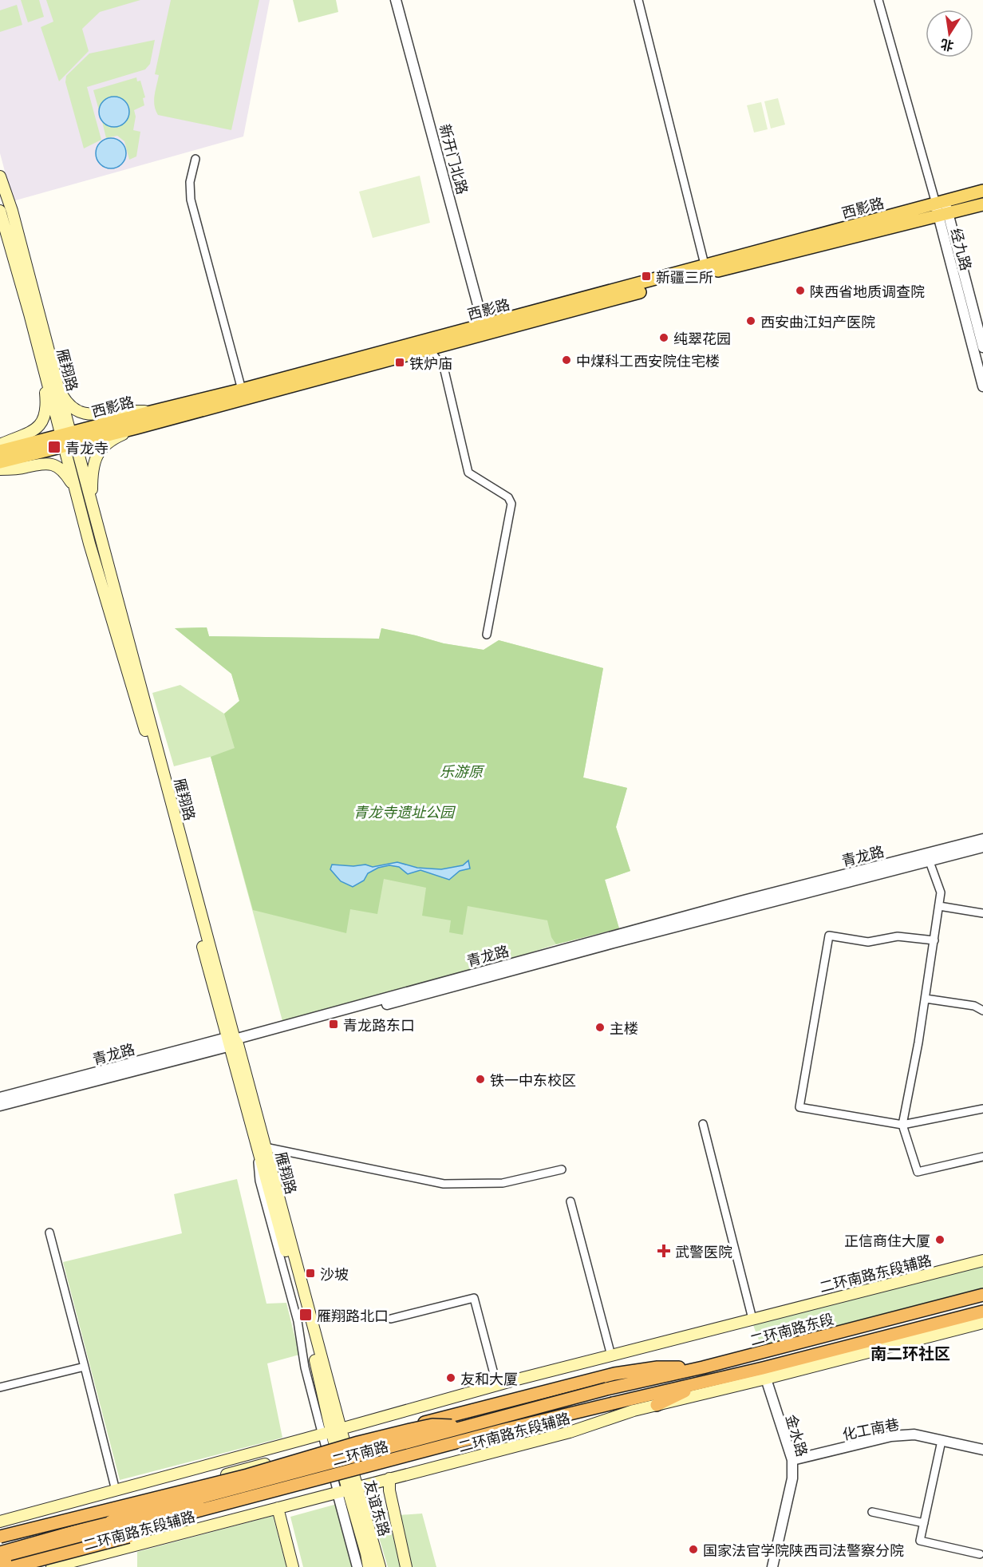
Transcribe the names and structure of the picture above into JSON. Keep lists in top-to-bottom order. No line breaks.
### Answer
{"streets":{"highway":["二环南路东段","二环南路"],"main road":["西影路","雁翔路","二环南路东段辅路","友谊东路"],"street":["新开门北路","经九路","青龙路","化工南巷","金水路"]},"crossings":[["新开门北路","西影路"],["西影路","经九路"],["西影路","雁翔路"],["雁翔路","青龙路"],["雁翔路","二环南路东段辅路"],["雁翔路","友谊东路"],["二环南路东段辅路","金水路"],["二环南路东段辅路","友谊东路"],["二环南路东段","二环南路"],["化工南巷","金水路"]],"districts":["南二环社区"],"parks":["乐游原","青龙寺遗址公园"],"places":{"transit":["新疆三所","铁炉庙","青龙寺","青龙路东口","沙坡","雁翔路北口"],"other":["陕西省地质调查院","西安曲江妇产医院","纯翠花园","中煤科工西安院住宅楼","主楼","铁一中东校区","正信商住大厦","友和大厦","国家法官学院陕西司法警察分院"],"health":["武警医院"]},"north":"bottom"}
